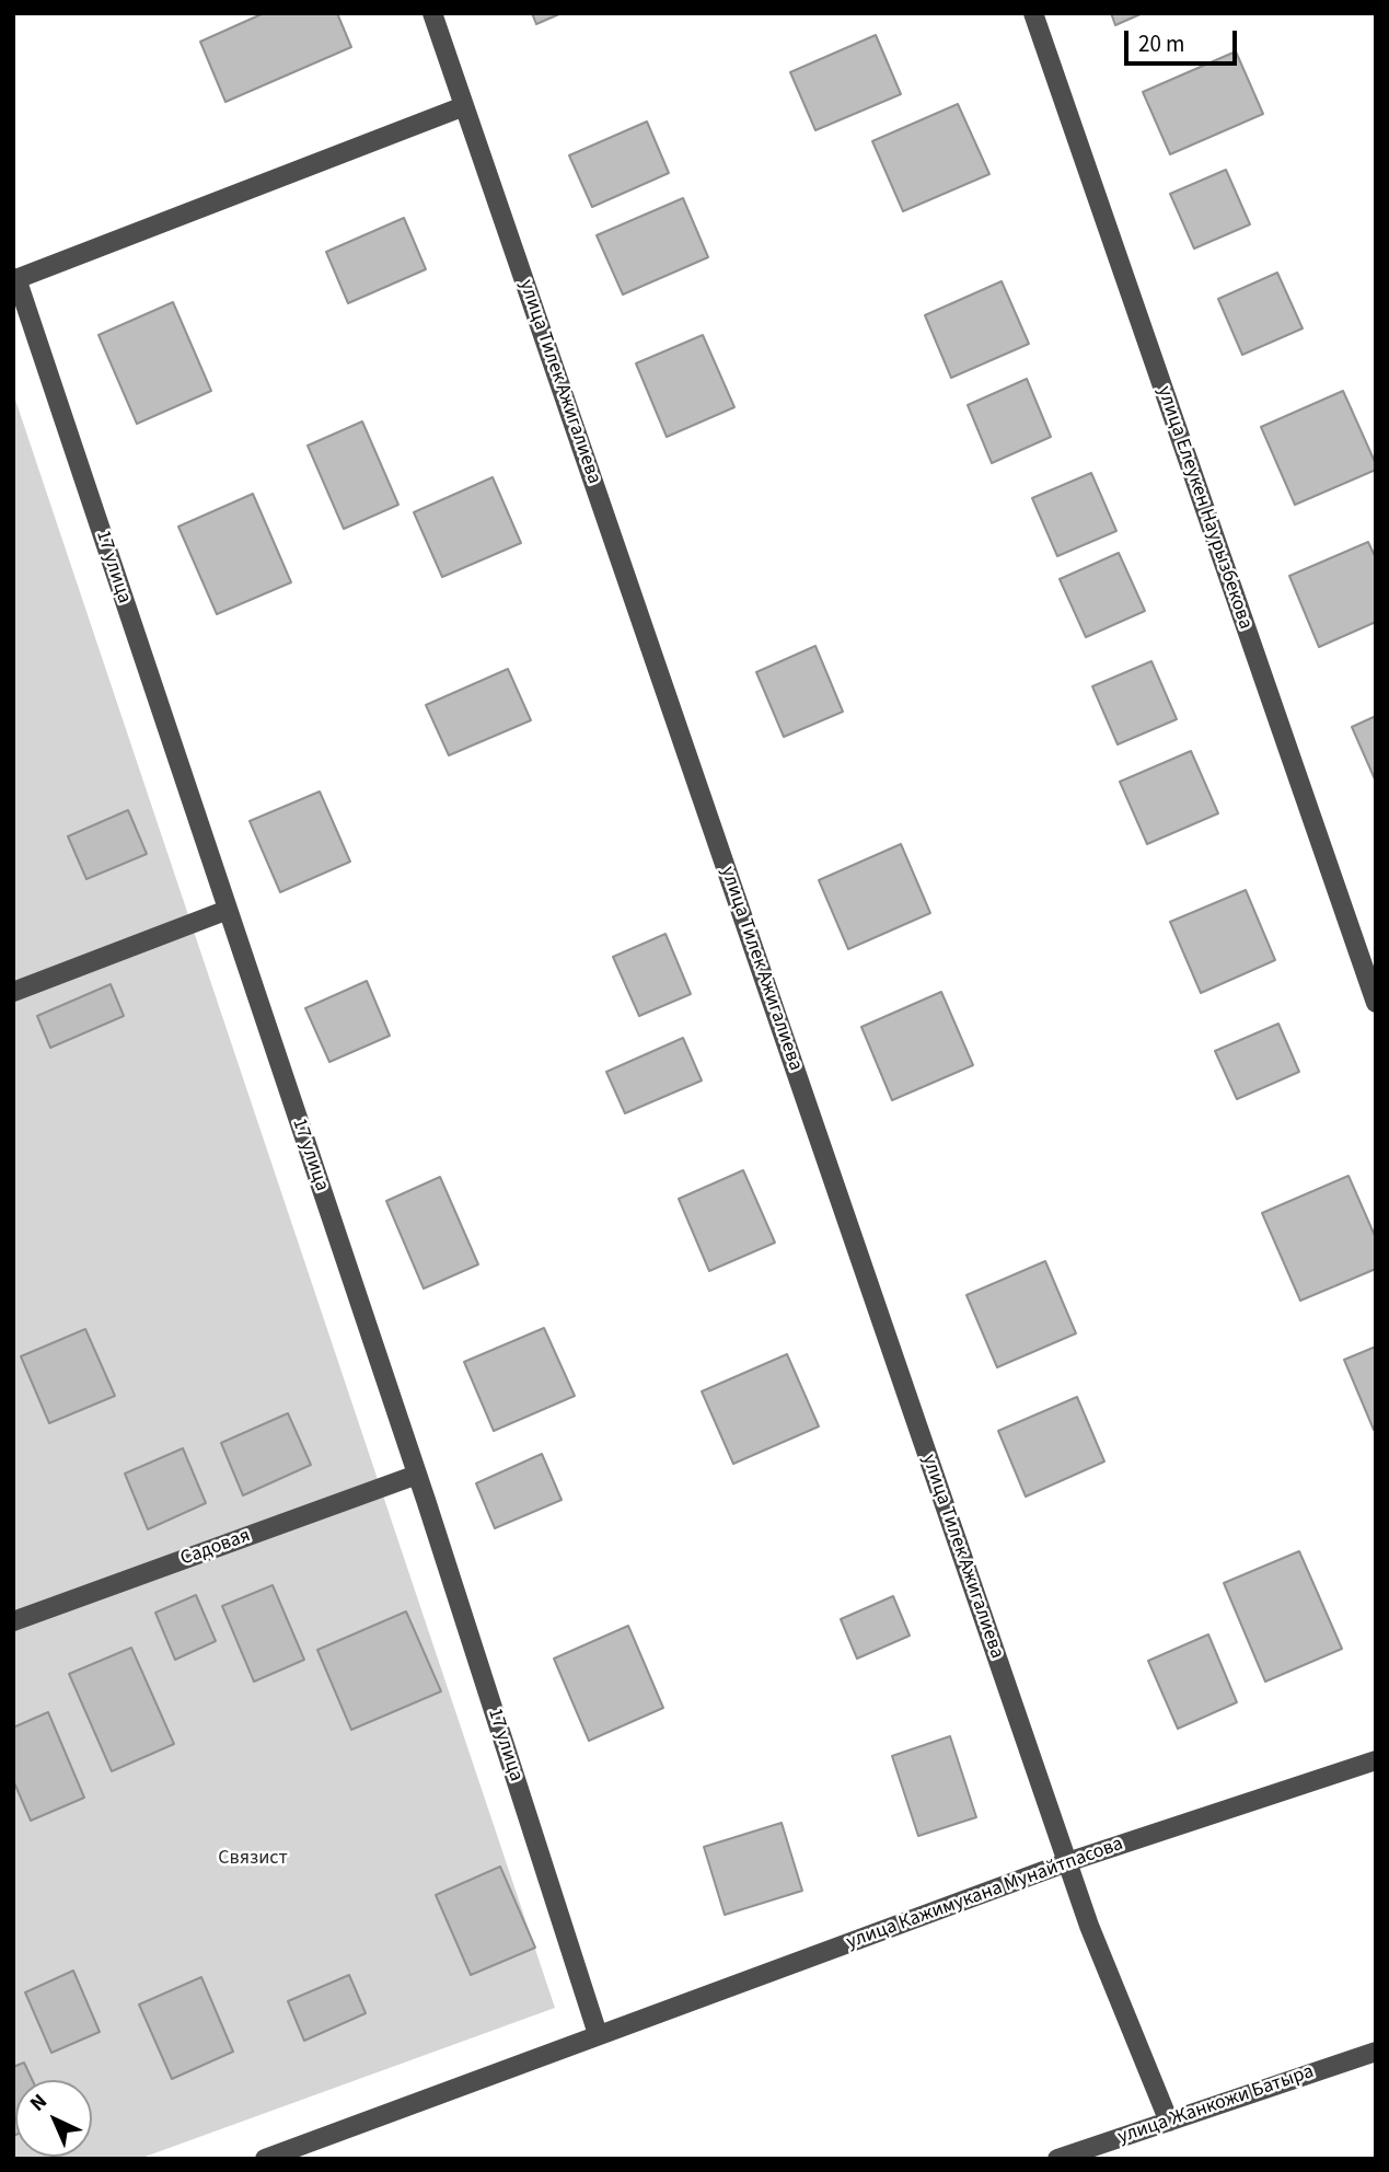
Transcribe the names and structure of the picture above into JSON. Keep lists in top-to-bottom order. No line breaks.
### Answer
{"streets":{"street":["улица Тилек Ажигалиева","улица Елеукен Наурызбекова","17 улица","Садовая","улица Кажимукана Мунайтпасова","улица Жанкожи Батыра"]},"crossings":[["улица Тилек Ажигалиева","улица Кажимукана Мунайтпасова"],["улица Тилек Ажигалиева","улица Жанкожи Батыра"],["17 улица","Садовая"],["17 улица","улица Кажимукана Мунайтпасова"]],"parks":["Связист"],"scale_bar":"20 m","north":"top left"}
